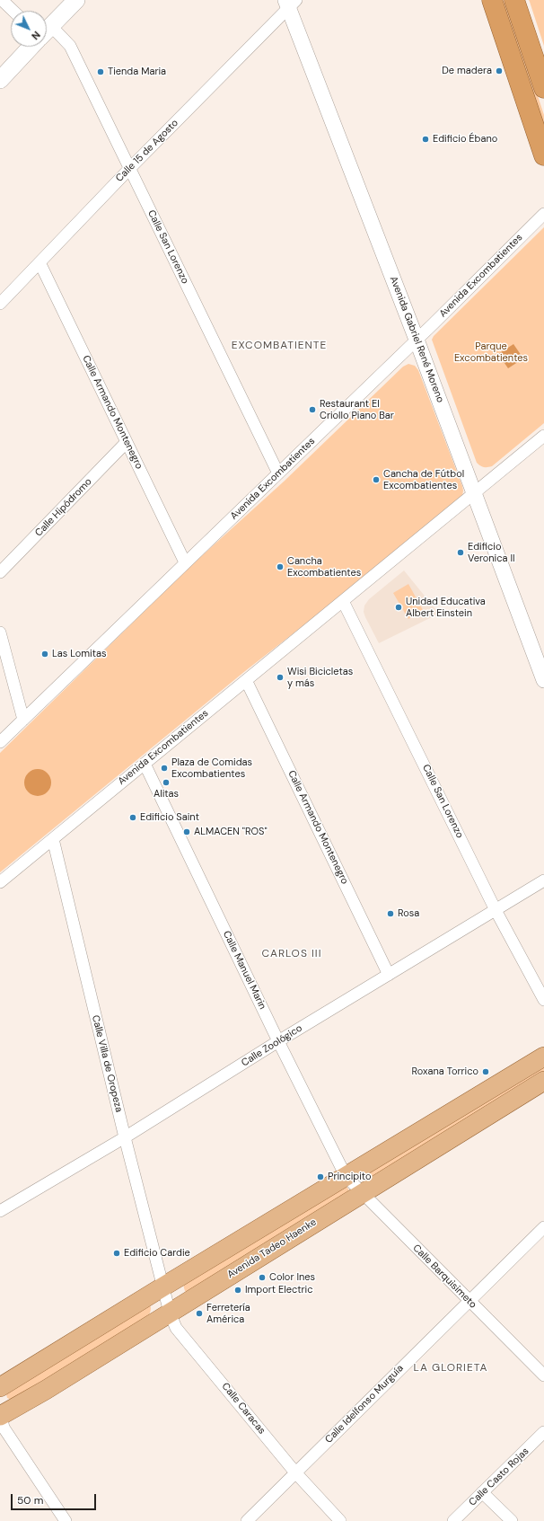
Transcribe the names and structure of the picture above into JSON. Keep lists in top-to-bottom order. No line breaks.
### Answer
{"streets":{"main road":["Avenida Tadeo Haenke"],"street":["Calle 15 de Agosto","Calle San Lorenzo","Avenida Excombatientes","Avenida Gabriel René Moreno","Calle Armando Montenegro","Calle Hipódromo","Calle Manuel Marin","Calle Zoológico","Calle Villa de Oropeza","Calle Barquisimeto","Calle Idelfonso Murguía","Calle Caracas","Calle Casto Rojas"]},"crossings":[["Calle 15 de Agosto","Calle San Lorenzo"],["Calle 15 de Agosto","Avenida Gabriel René Moreno"],["Calle 15 de Agosto","Calle Armando Montenegro"],["Calle San Lorenzo","Avenida Excombatientes"],["Calle San Lorenzo","Calle Zoológico"],["Avenida Excombatientes","Avenida Gabriel René Moreno"],["Avenida Excombatientes","Calle Armando Montenegro"],["Avenida Excombatientes","Calle Manuel Marin"],["Avenida Excombatientes","Calle Villa de Oropeza"],["Calle Armando Montenegro","Calle Hipódromo"],["Calle Armando Montenegro","Calle Zoológico"],["Calle Manuel Marin","Calle Zoológico"],["Calle Manuel Marin","Calle Barquisimeto"],["Calle Zoológico","Calle Villa de Oropeza"],["Calle Villa de Oropeza","Calle Caracas"],["Avenida Tadeo Haenke","Calle Barquisimeto"],["Avenida Tadeo Haenke","Calle Caracas"],["Calle Barquisimeto","Calle Idelfonso Murguía"],["Calle Idelfonso Murguía","Calle Caracas"]],"districts":["EXCOMBATIENTE","CARLOS III","LA GLORIETA"],"parks":["Parque Excombatientes"],"places":["De madera","Tienda Maria","Edificio Ébano","Restaurant El Criollo Piano Bar","Cancha de Fútbol Excombatientes","Edificio Veronica II","Cancha Excombatientes","Unidad Educativa Albert Einstein","Las Lomitas","Wisi Bicicletas y más","Plaza de Comidas Excombatientes","Alitas","Edificio Saint","ALMACEN \"ROS\"","Rosa","Roxana Torrico","Principito","Edificio Cardie","Color Ines","Import Electric","Ferretería América"],"scale_bar":"50 m","north":"bottom right"}
